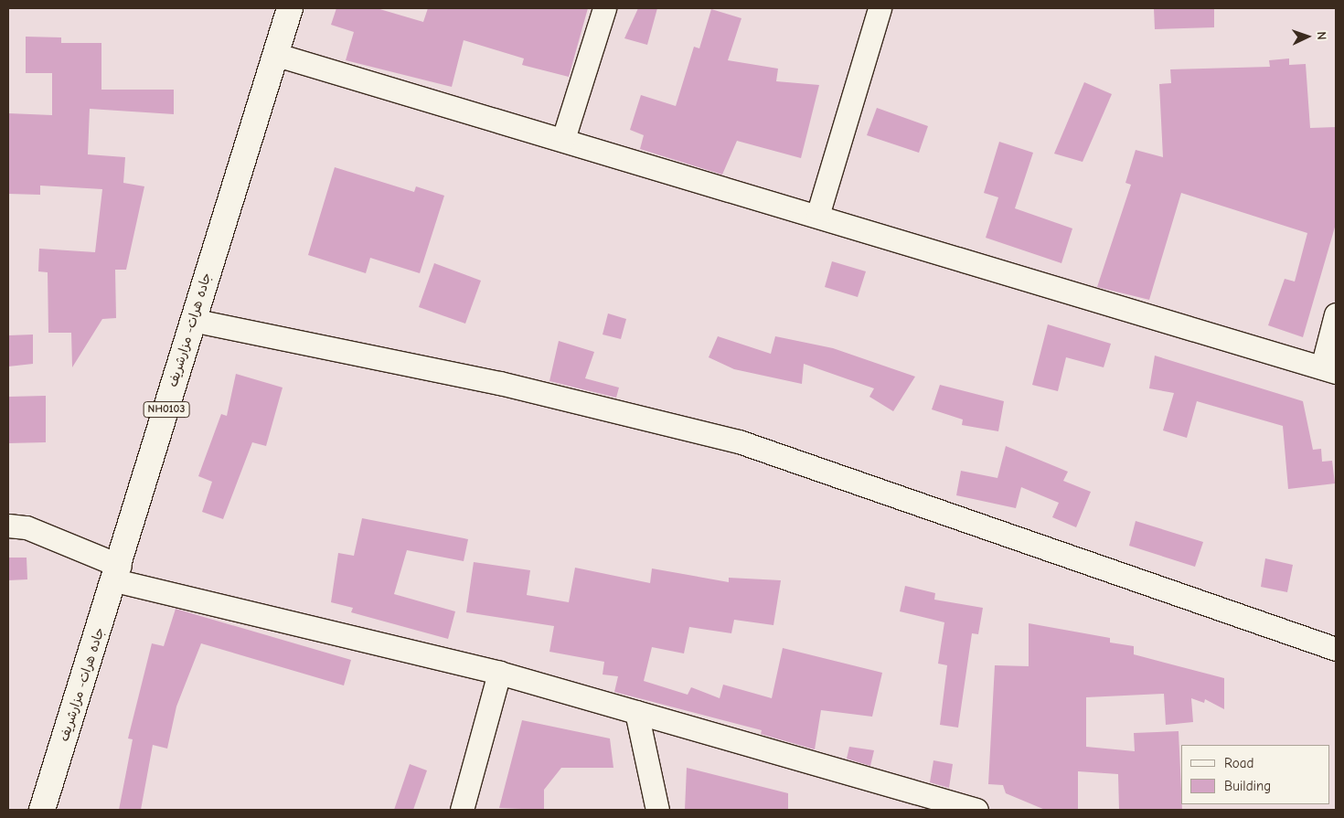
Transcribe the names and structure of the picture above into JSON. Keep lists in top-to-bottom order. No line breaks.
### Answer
{"streets":{"highway":["جاده هرات- مزارشریف","NH0103"]},"legend":["Road","Building"],"north":"right"}
